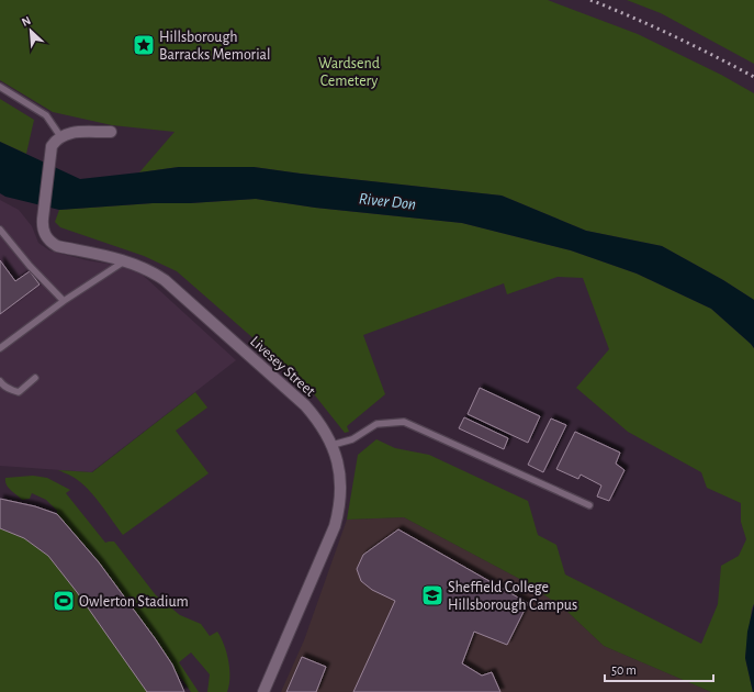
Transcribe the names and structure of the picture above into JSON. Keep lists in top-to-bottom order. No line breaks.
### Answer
{"streets":{"street":["Livesey Street"]},"water":["River Don"],"parks":["Wardsend Cemetery"],"places":{"place":["Hillsborough Barracks Memorial"],"school or university":["Sheffield College Hillsborough Campus"],"sports":["Owlerton Stadium"]},"scale_bar":"50 m","north":"top left"}
